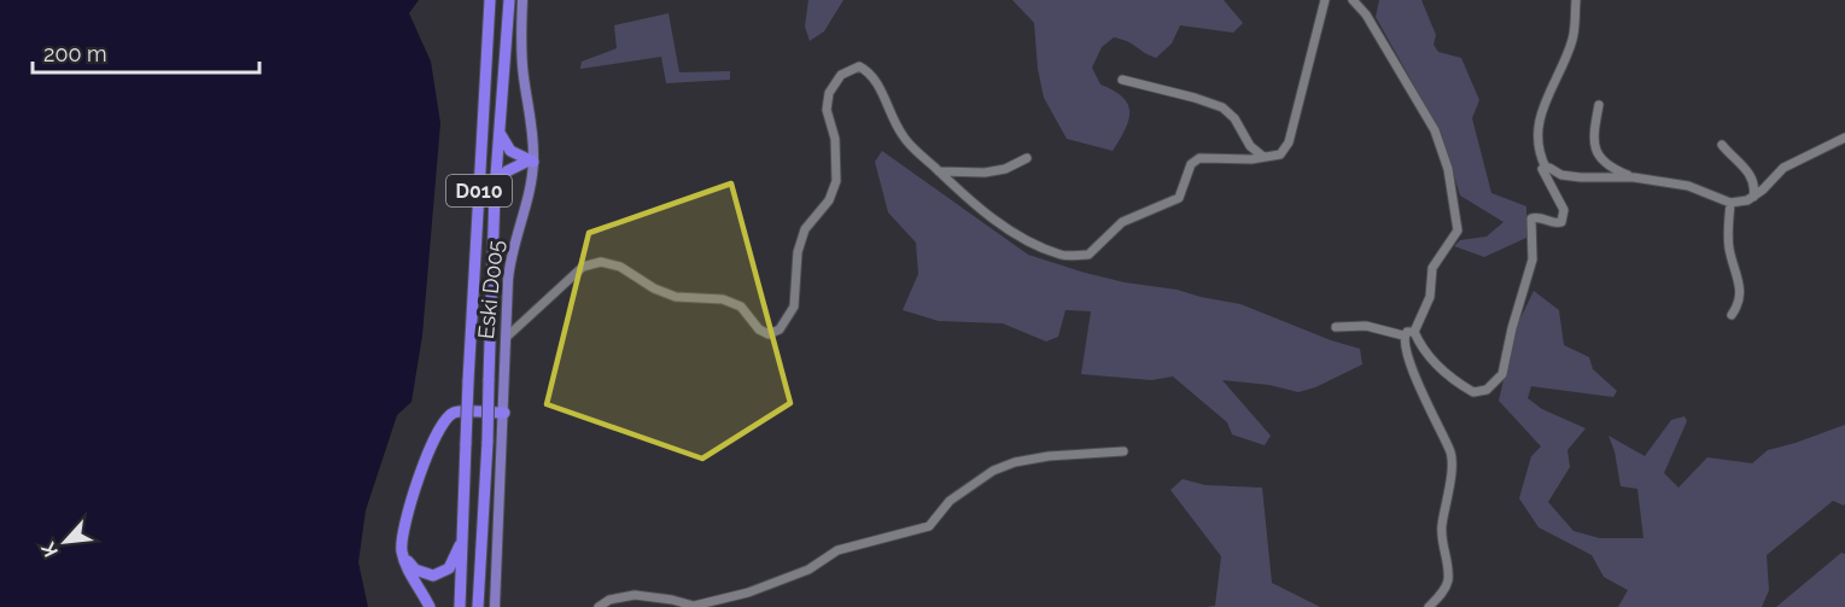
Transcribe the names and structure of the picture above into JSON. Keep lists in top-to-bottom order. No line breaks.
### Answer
{"streets":{"highway":["D010"],"main road":["Eski D005"]},"scale_bar":"200 m","north":"bottom left"}
